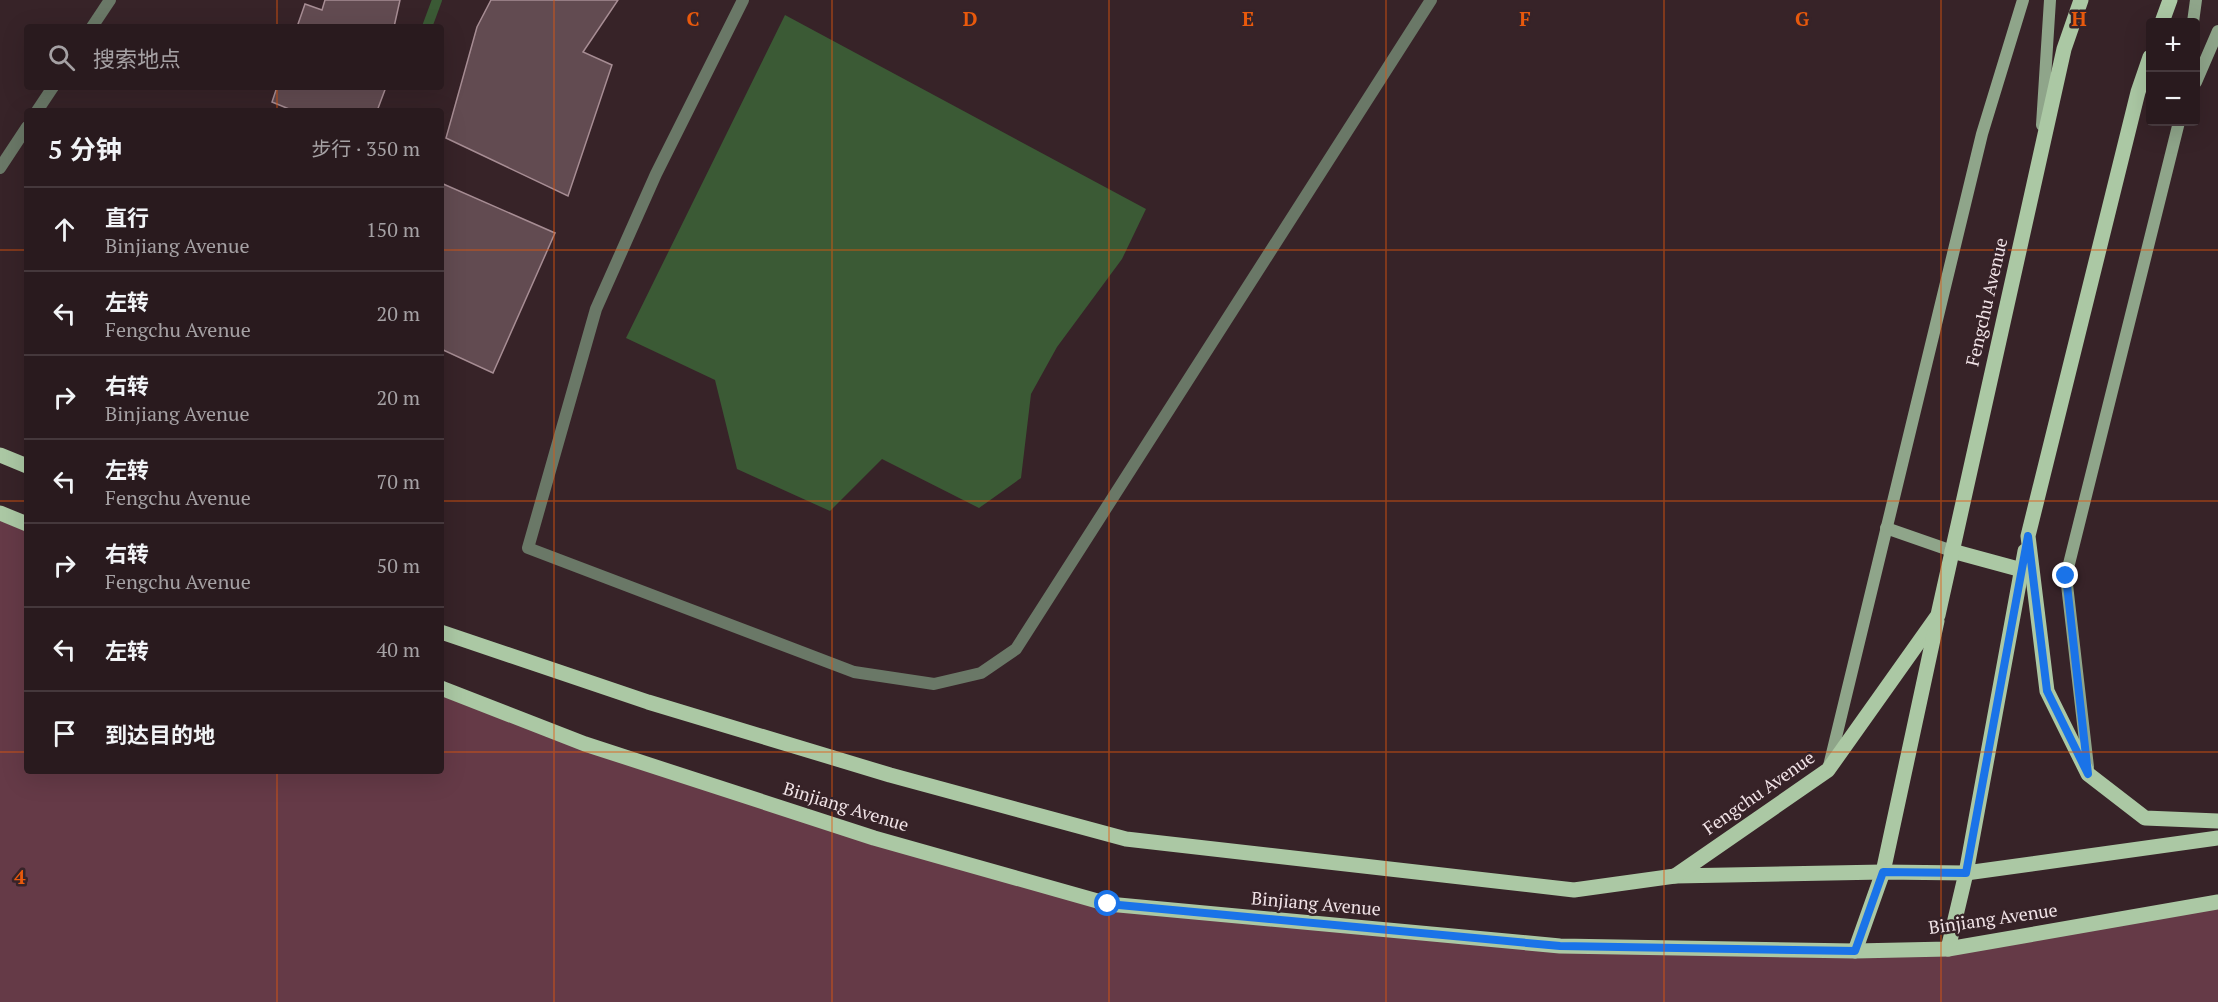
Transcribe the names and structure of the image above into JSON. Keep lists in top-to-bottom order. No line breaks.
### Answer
{"streets":{"main road":["Fengchu Avenue","Binjiang Avenue"]},"crossings":[["Fengchu Avenue","Binjiang Avenue"]],"page":{"map_buttons":["+","−"],"search":"搜索地点","heading":["5 分钟","步行 · 350 m"],"list":[["直行","Binjiang Avenue","150 m"],["左转","Fengchu Avenue","20 m"],["右转","Binjiang Avenue","20 m"],["左转","Fengchu Avenue","70 m"],["右转","Fengchu Avenue","50 m"],["左转","40 m"],"到达目的地"]},"grid":{"columns":["C","D","E","F","G","H"],"rows":["4"]}}
